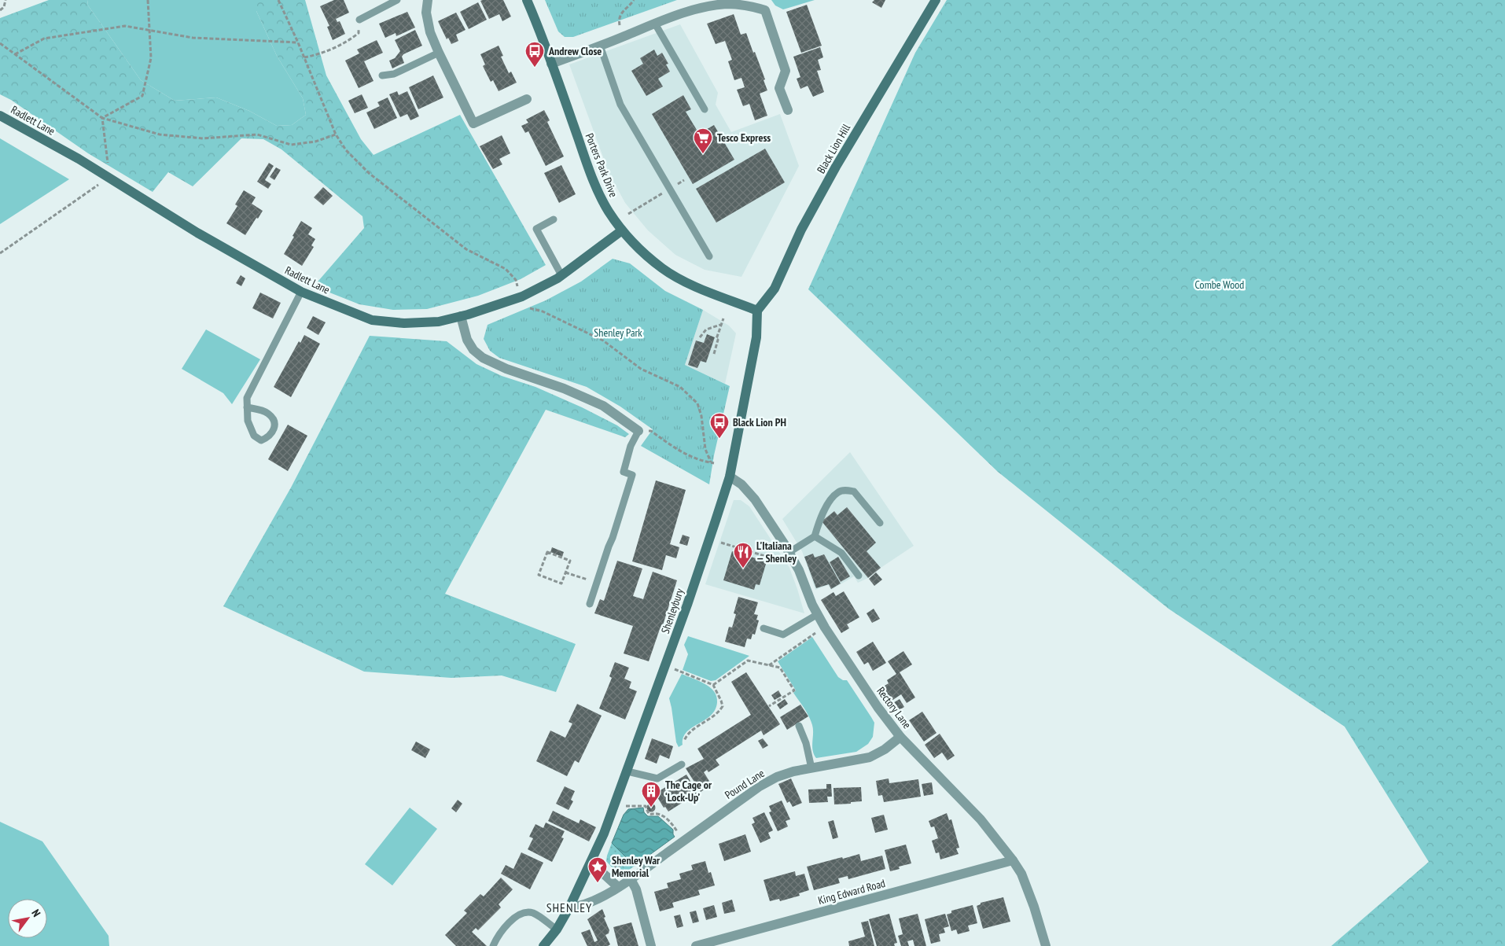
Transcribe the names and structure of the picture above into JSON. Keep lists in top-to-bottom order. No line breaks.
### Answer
{"streets":{"street":["Radlett Lane","Black Lion Hill","Porters Park Drive","Shenleybury","Rectory Lane","Pound Lane","King Edward Road"]},"crossings":[["Radlett Lane","Porters Park Drive"],["Black Lion Hill","Porters Park Drive"],["Black Lion Hill","Shenleybury"],["Porters Park Drive","Shenleybury"],["Shenleybury","Rectory Lane"],["Shenleybury","Pound Lane"],["Rectory Lane","Pound Lane"],["Rectory Lane","King Edward Road"]],"districts":["SHENLEY"],"parks":["Combe Wood","Shenley Park"],"places":{"bus stop":["Andrew Close","Black Lion PH"],"supermarket":["Tesco Express"],"restaurant":["L'Italiana — Shenley"],"building":["The Cage or ‘Lock-Up’"],"place":["Shenley War Memorial"]},"north":"top right"}
